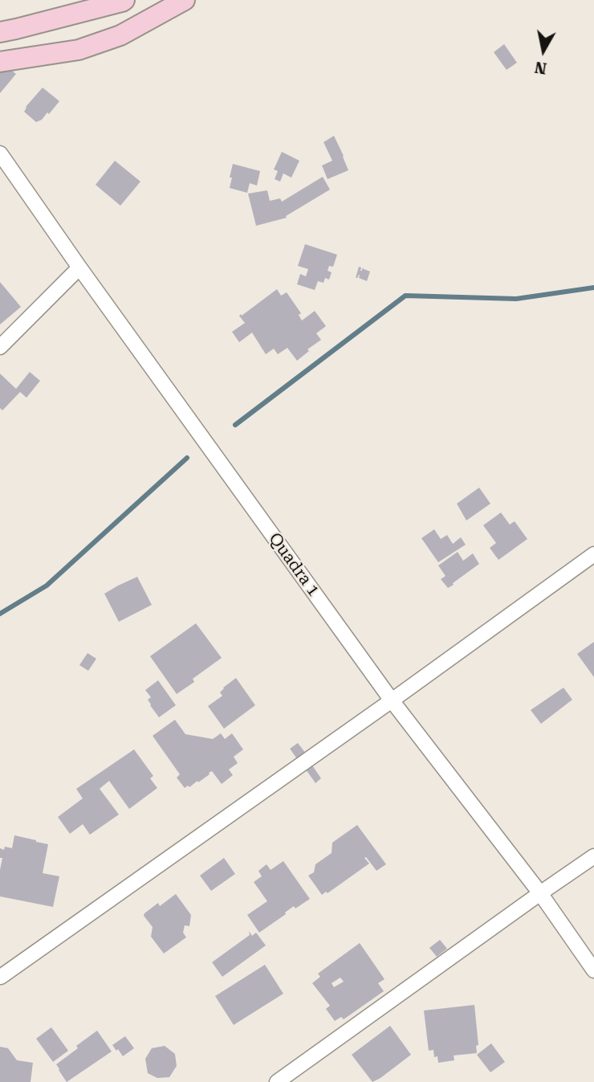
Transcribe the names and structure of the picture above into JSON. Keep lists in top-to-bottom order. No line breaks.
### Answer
{"streets":{"street":["Quadra 1"]},"north":"bottom"}
